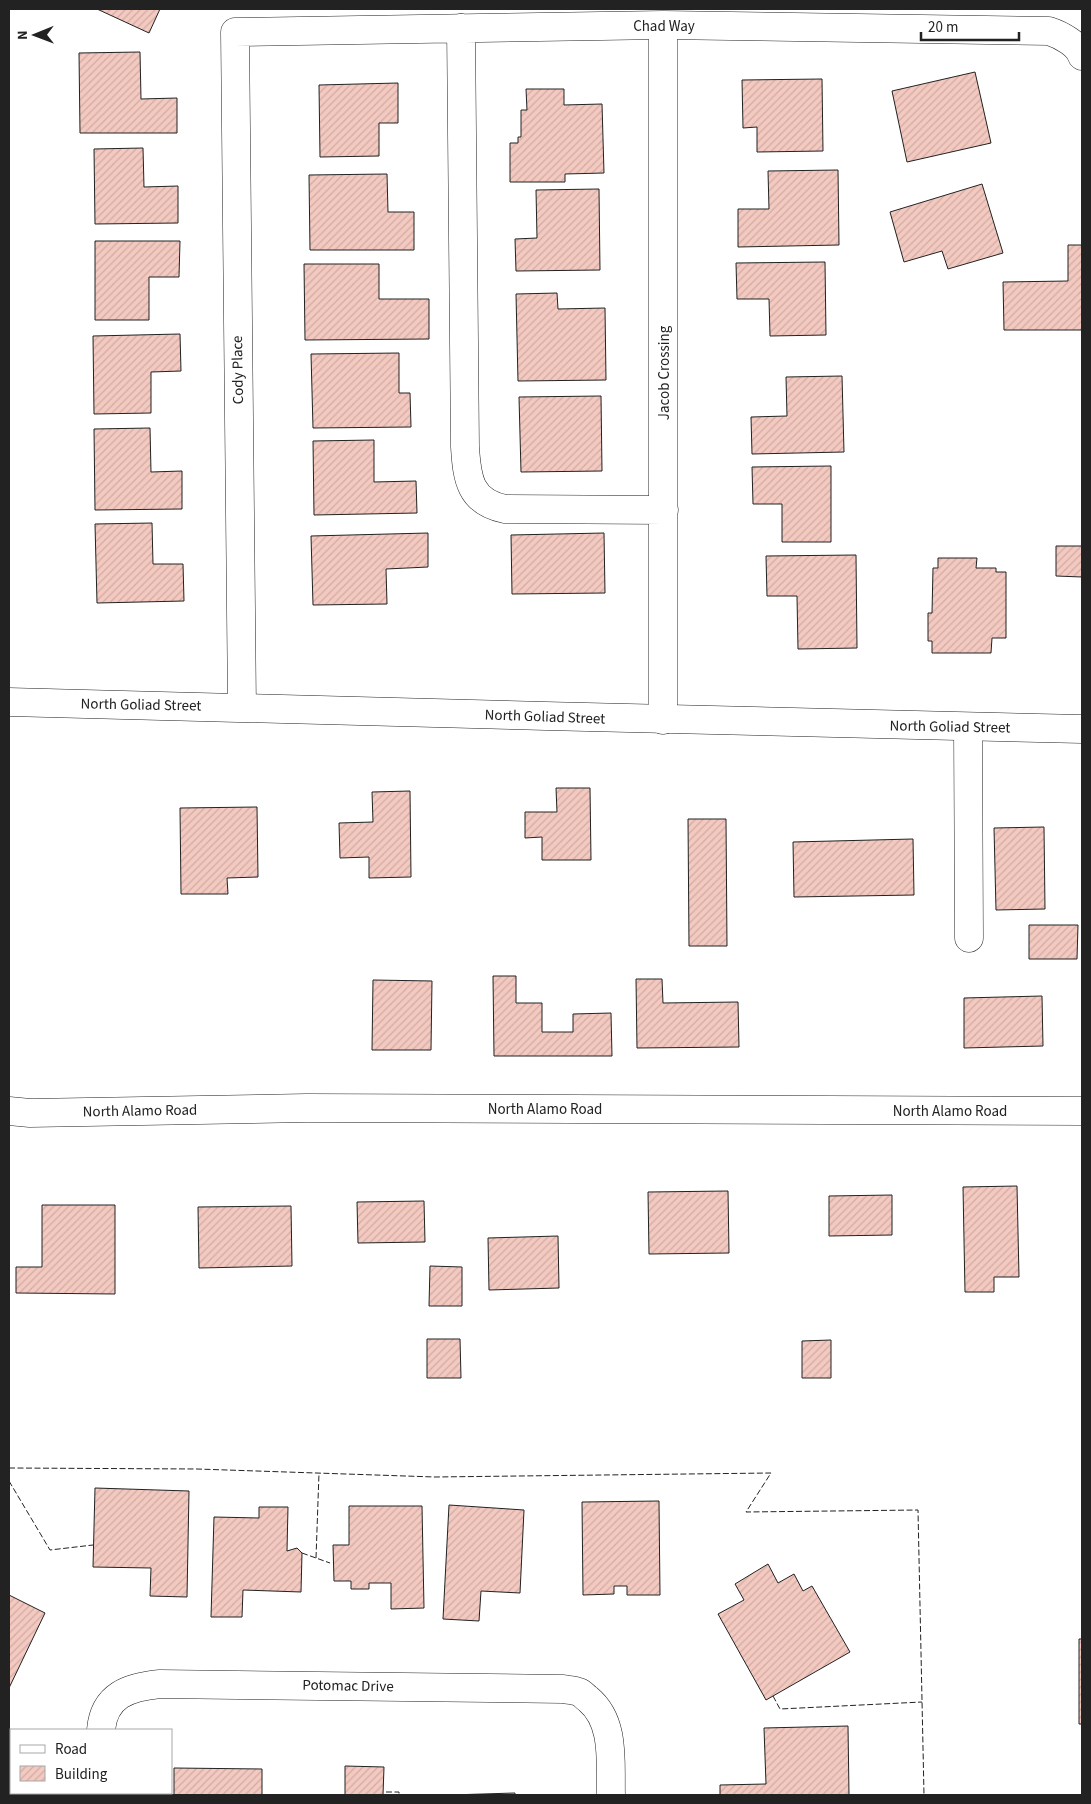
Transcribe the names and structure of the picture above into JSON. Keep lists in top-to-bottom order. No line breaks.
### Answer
{"streets":{"street":["Chad Way","Cody Place","Jacob Crossing","North Goliad Street","North Alamo Road","Potomac Drive"]},"crossings":[["Chad Way","Cody Place"],["Chad Way","Jacob Crossing"],["Cody Place","North Goliad Street"],["Jacob Crossing","North Goliad Street"]],"legend":["Road","Building"],"scale_bar":"20 m","north":"left"}
